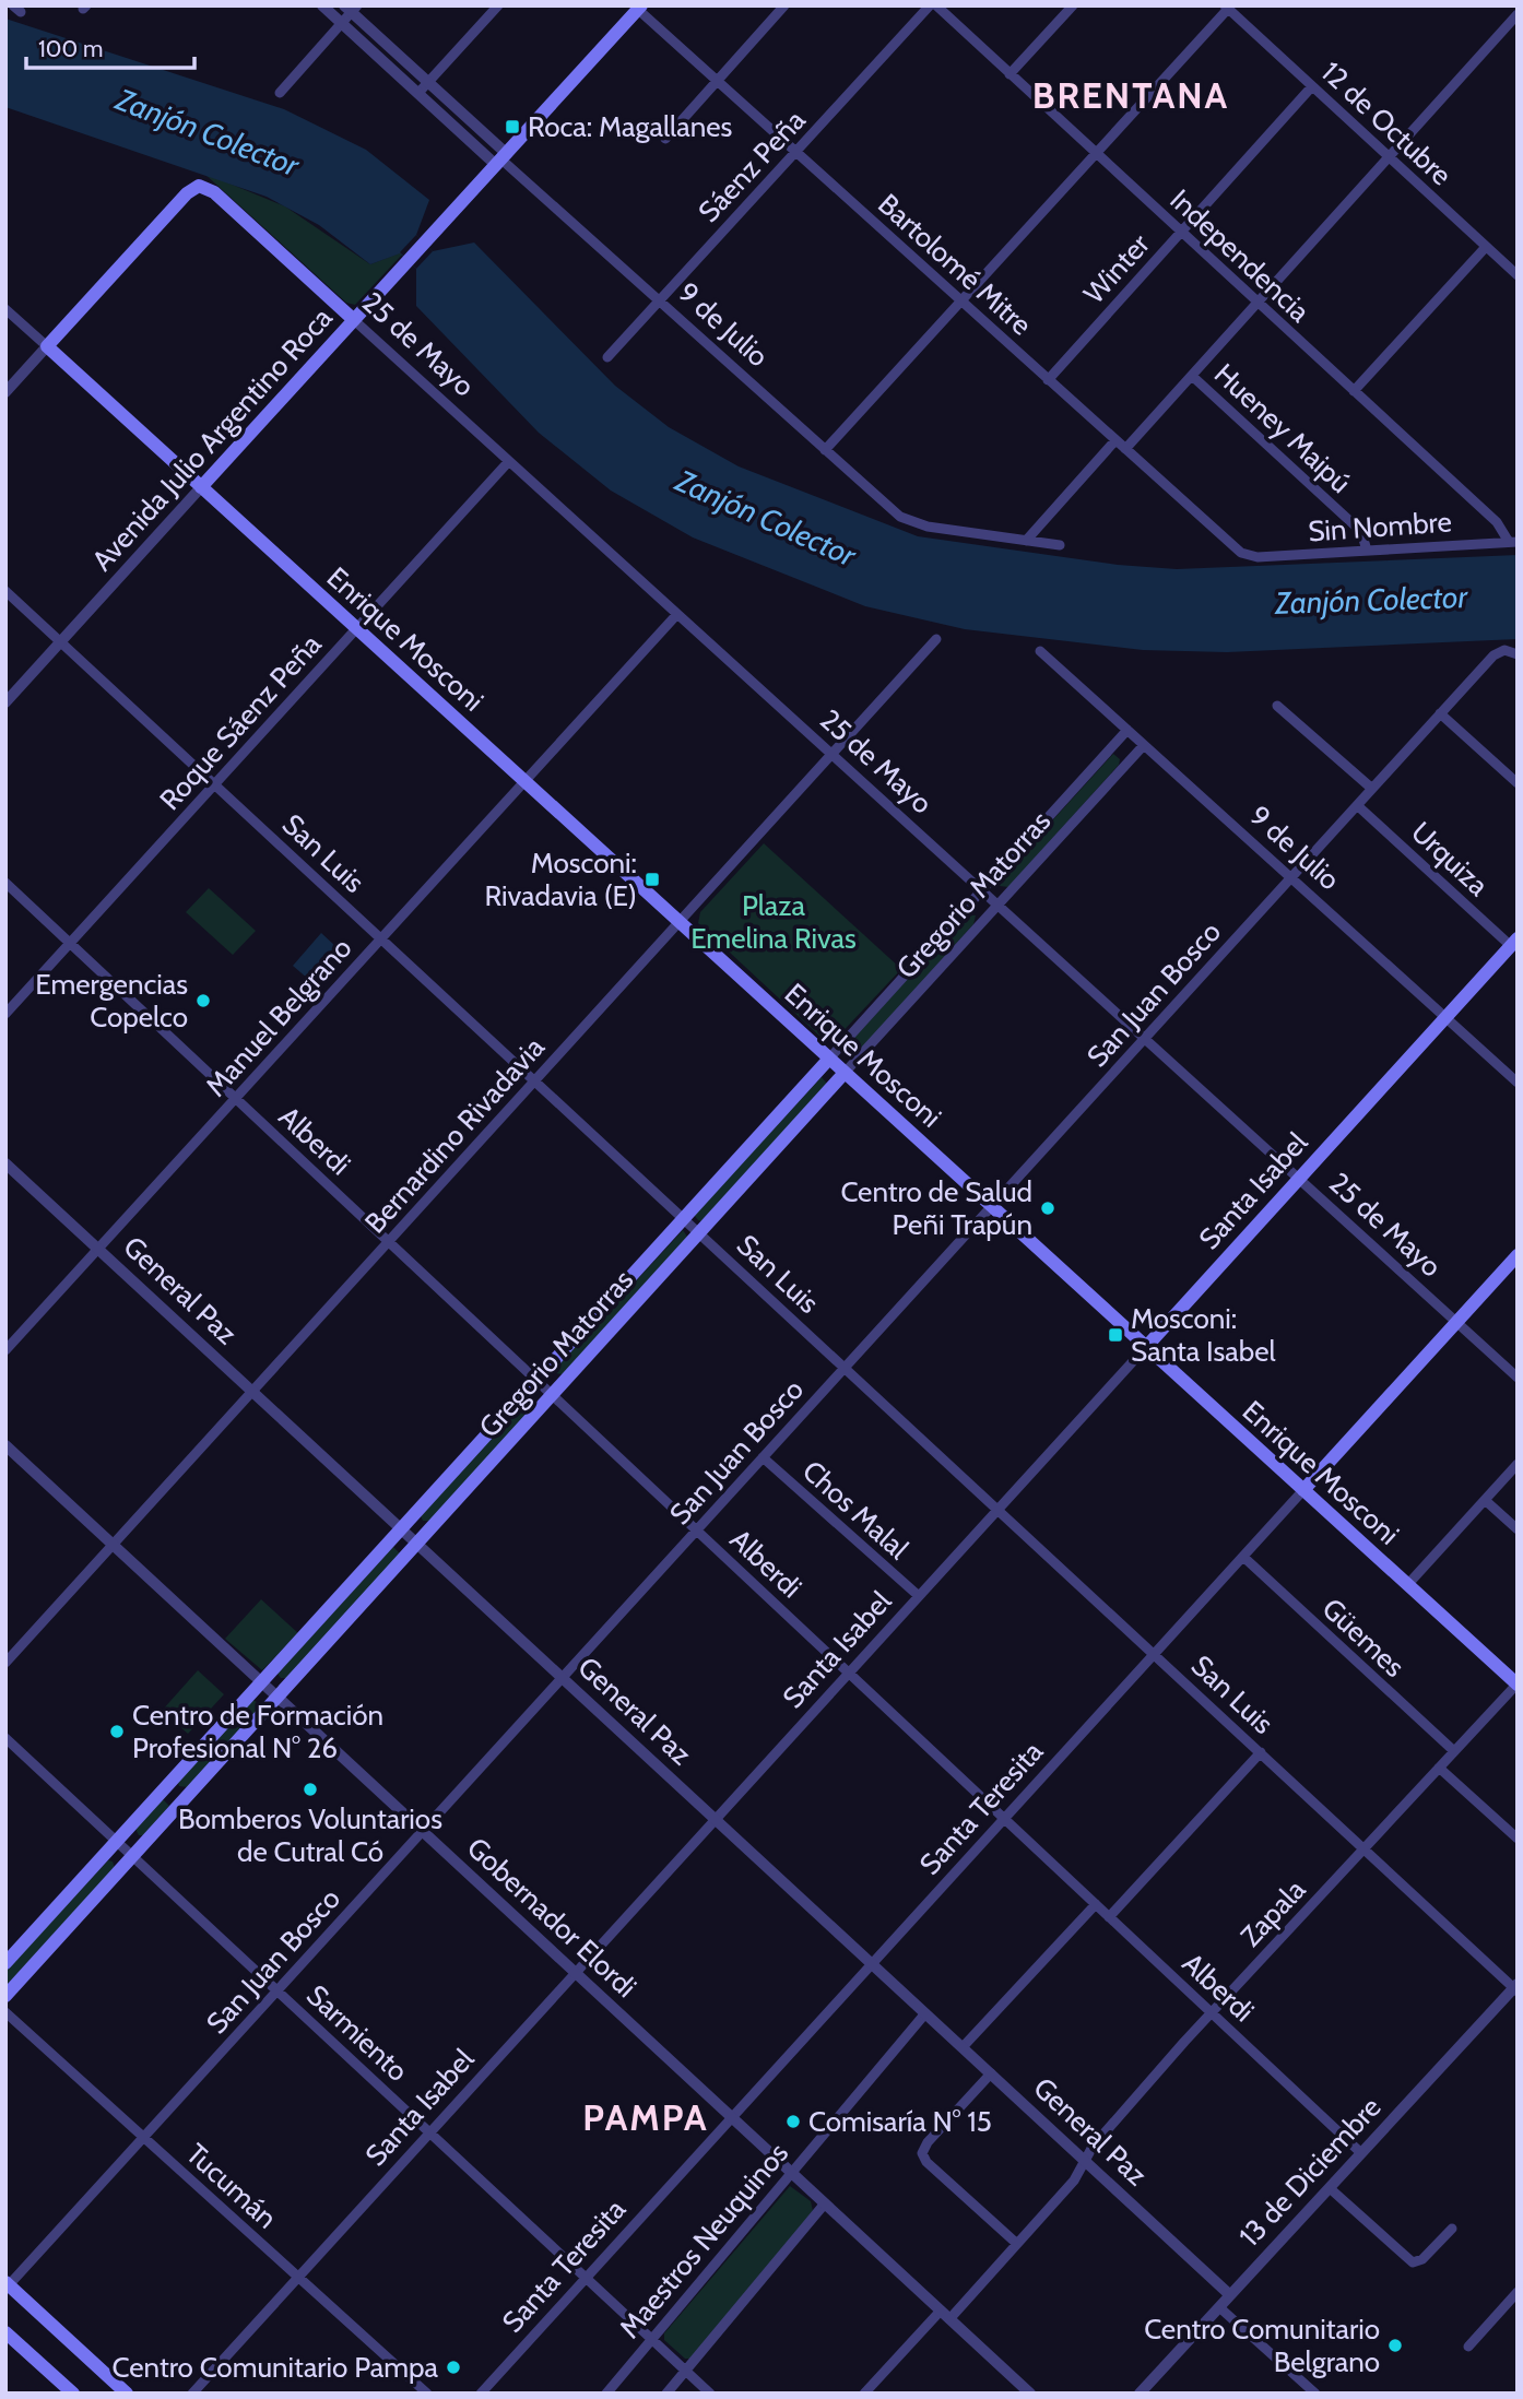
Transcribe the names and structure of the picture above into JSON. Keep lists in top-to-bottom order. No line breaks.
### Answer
{"streets":{"main road":["25 de Mayo","Avenida Julio Argentino Roca","Enrique Mosconi","Gregorio Matorras","Santa Isabel","Santa Teresita"],"street":["12 de Octubre","Sáenz Peña","Independencia","Bartolomé Mitre","Winter","9 de Julio","Hueney Maipú","Sin Nombre","Roque Sáenz Peña","San Luis","Urquiza","San Juan Bosco","Manuel Belgrano","Bernardino Rivadavia","Alberdi","General Paz","Chos Malal","Güemes","Zapala","Gobernador Elordi","Sarmiento","13 de Diciembre","Tucumán","Maestros Neuquinos"]},"crossings":[["12 de Octubre","Winter"],["Sáenz Peña","Bartolomé Mitre"],["Sáenz Peña","9 de Julio"],["Independencia","Winter"],["Independencia","Sin Nombre"],["Bartolomé Mitre","Winter"],["Bartolomé Mitre","Avenida Julio Argentino Roca"],["Bartolomé Mitre","Sin Nombre"],["9 de Julio","Avenida Julio Argentino Roca"],["9 de Julio","Gregorio Matorras"],["9 de Julio","San Juan Bosco"],["9 de Julio","Santa Isabel"],["25 de Mayo","Avenida Julio Argentino Roca"],["25 de Mayo","Enrique Mosconi"],["25 de Mayo","Roque Sáenz Peña"],["25 de Mayo","Gregorio Matorras"],["25 de Mayo","San Juan Bosco"],["25 de Mayo","Manuel Belgrano"],["25 de Mayo","Bernardino Rivadavia"],["25 de Mayo","Santa Isabel"],["25 de Mayo","Santa Teresita"],["Hueney Maipú","Sin Nombre"],["Avenida Julio Argentino Roca","Enrique Mosconi"],["Avenida Julio Argentino Roca","San Luis"],["Enrique Mosconi","Roque Sáenz Peña"],["Enrique Mosconi","Gregorio Matorras"],["Enrique Mosconi","San Juan Bosco"],["Enrique Mosconi","Manuel Belgrano"],["Enrique Mosconi","Bernardino Rivadavia"],["Enrique Mosconi","Santa Isabel"],["Enrique Mosconi","Santa Teresita"],["Enrique Mosconi","Zapala"],["Roque Sáenz Peña","San Luis"],["Roque Sáenz Peña","Alberdi"],["San Luis","Gregorio Matorras"],["San Luis","San Juan Bosco"],["San Luis","Manuel Belgrano"],["San Luis","Bernardino Rivadavia"],["San Luis","Santa Isabel"],["San Luis","Santa Teresita"],["San Luis","Zapala"],["San Luis","13 de Diciembre"],["Urquiza","San Juan Bosco"],["Urquiza","Santa Isabel"],["Gregorio Matorras","Alberdi"],["Gregorio Matorras","General Paz"],["Gregorio Matorras","Gobernador Elordi"],["Gregorio Matorras","Sarmiento"],["San Juan Bosco","Alberdi"],["San Juan Bosco","General Paz"],["San Juan Bosco","Chos Malal"],["San Juan Bosco","Gobernador Elordi"],["San Juan Bosco","Sarmiento"],["San Juan Bosco","Tucumán"],["Manuel Belgrano","Alberdi"],["Manuel Belgrano","General Paz"],["Bernardino Rivadavia","Alberdi"],["Bernardino Rivadavia","General Paz"],["Bernardino Rivadavia","Gobernador Elordi"],["Alberdi","Santa Isabel"],["Alberdi","Santa Teresita"],["Alberdi","Zapala"],["Alberdi","13 de Diciembre"],["Santa Isabel","General Paz"],["Santa Isabel","Chos Malal"],["Santa Isabel","Gobernador Elordi"],["Santa Isabel","Sarmiento"],["Santa Isabel","Tucumán"],["General Paz","Santa Teresita"],["General Paz","Zapala"],["General Paz","13 de Diciembre"],["General Paz","Maestros Neuquinos"],["Güemes","Santa Teresita"],["Güemes","Zapala"],["Santa Teresita","Gobernador Elordi"],["Santa Teresita","Sarmiento"],["Zapala","Gobernador Elordi"],["Gobernador Elordi","Maestros Neuquinos"],["Sarmiento","Maestros Neuquinos"]],"districts":["BRENTANA","PAMPA"],"water":["Zanjón Colector"],"parks":["Plaza Emelina Rivas"],"places":{"transit":["Roca: Magallanes","Mosconi: Rivadavia (E)","Mosconi: Santa Isabel"],"other":["Emergencias Copelco","Centro de Salud Peñi Trapún","Centro de Formación Profesional N° 26","Bomberos Voluntarios de Cutral Có","Comisaría N° 15","Centro Comunitario Belgrano","Centro Comunitario Pampa"]},"scale_bar":"100 m"}
